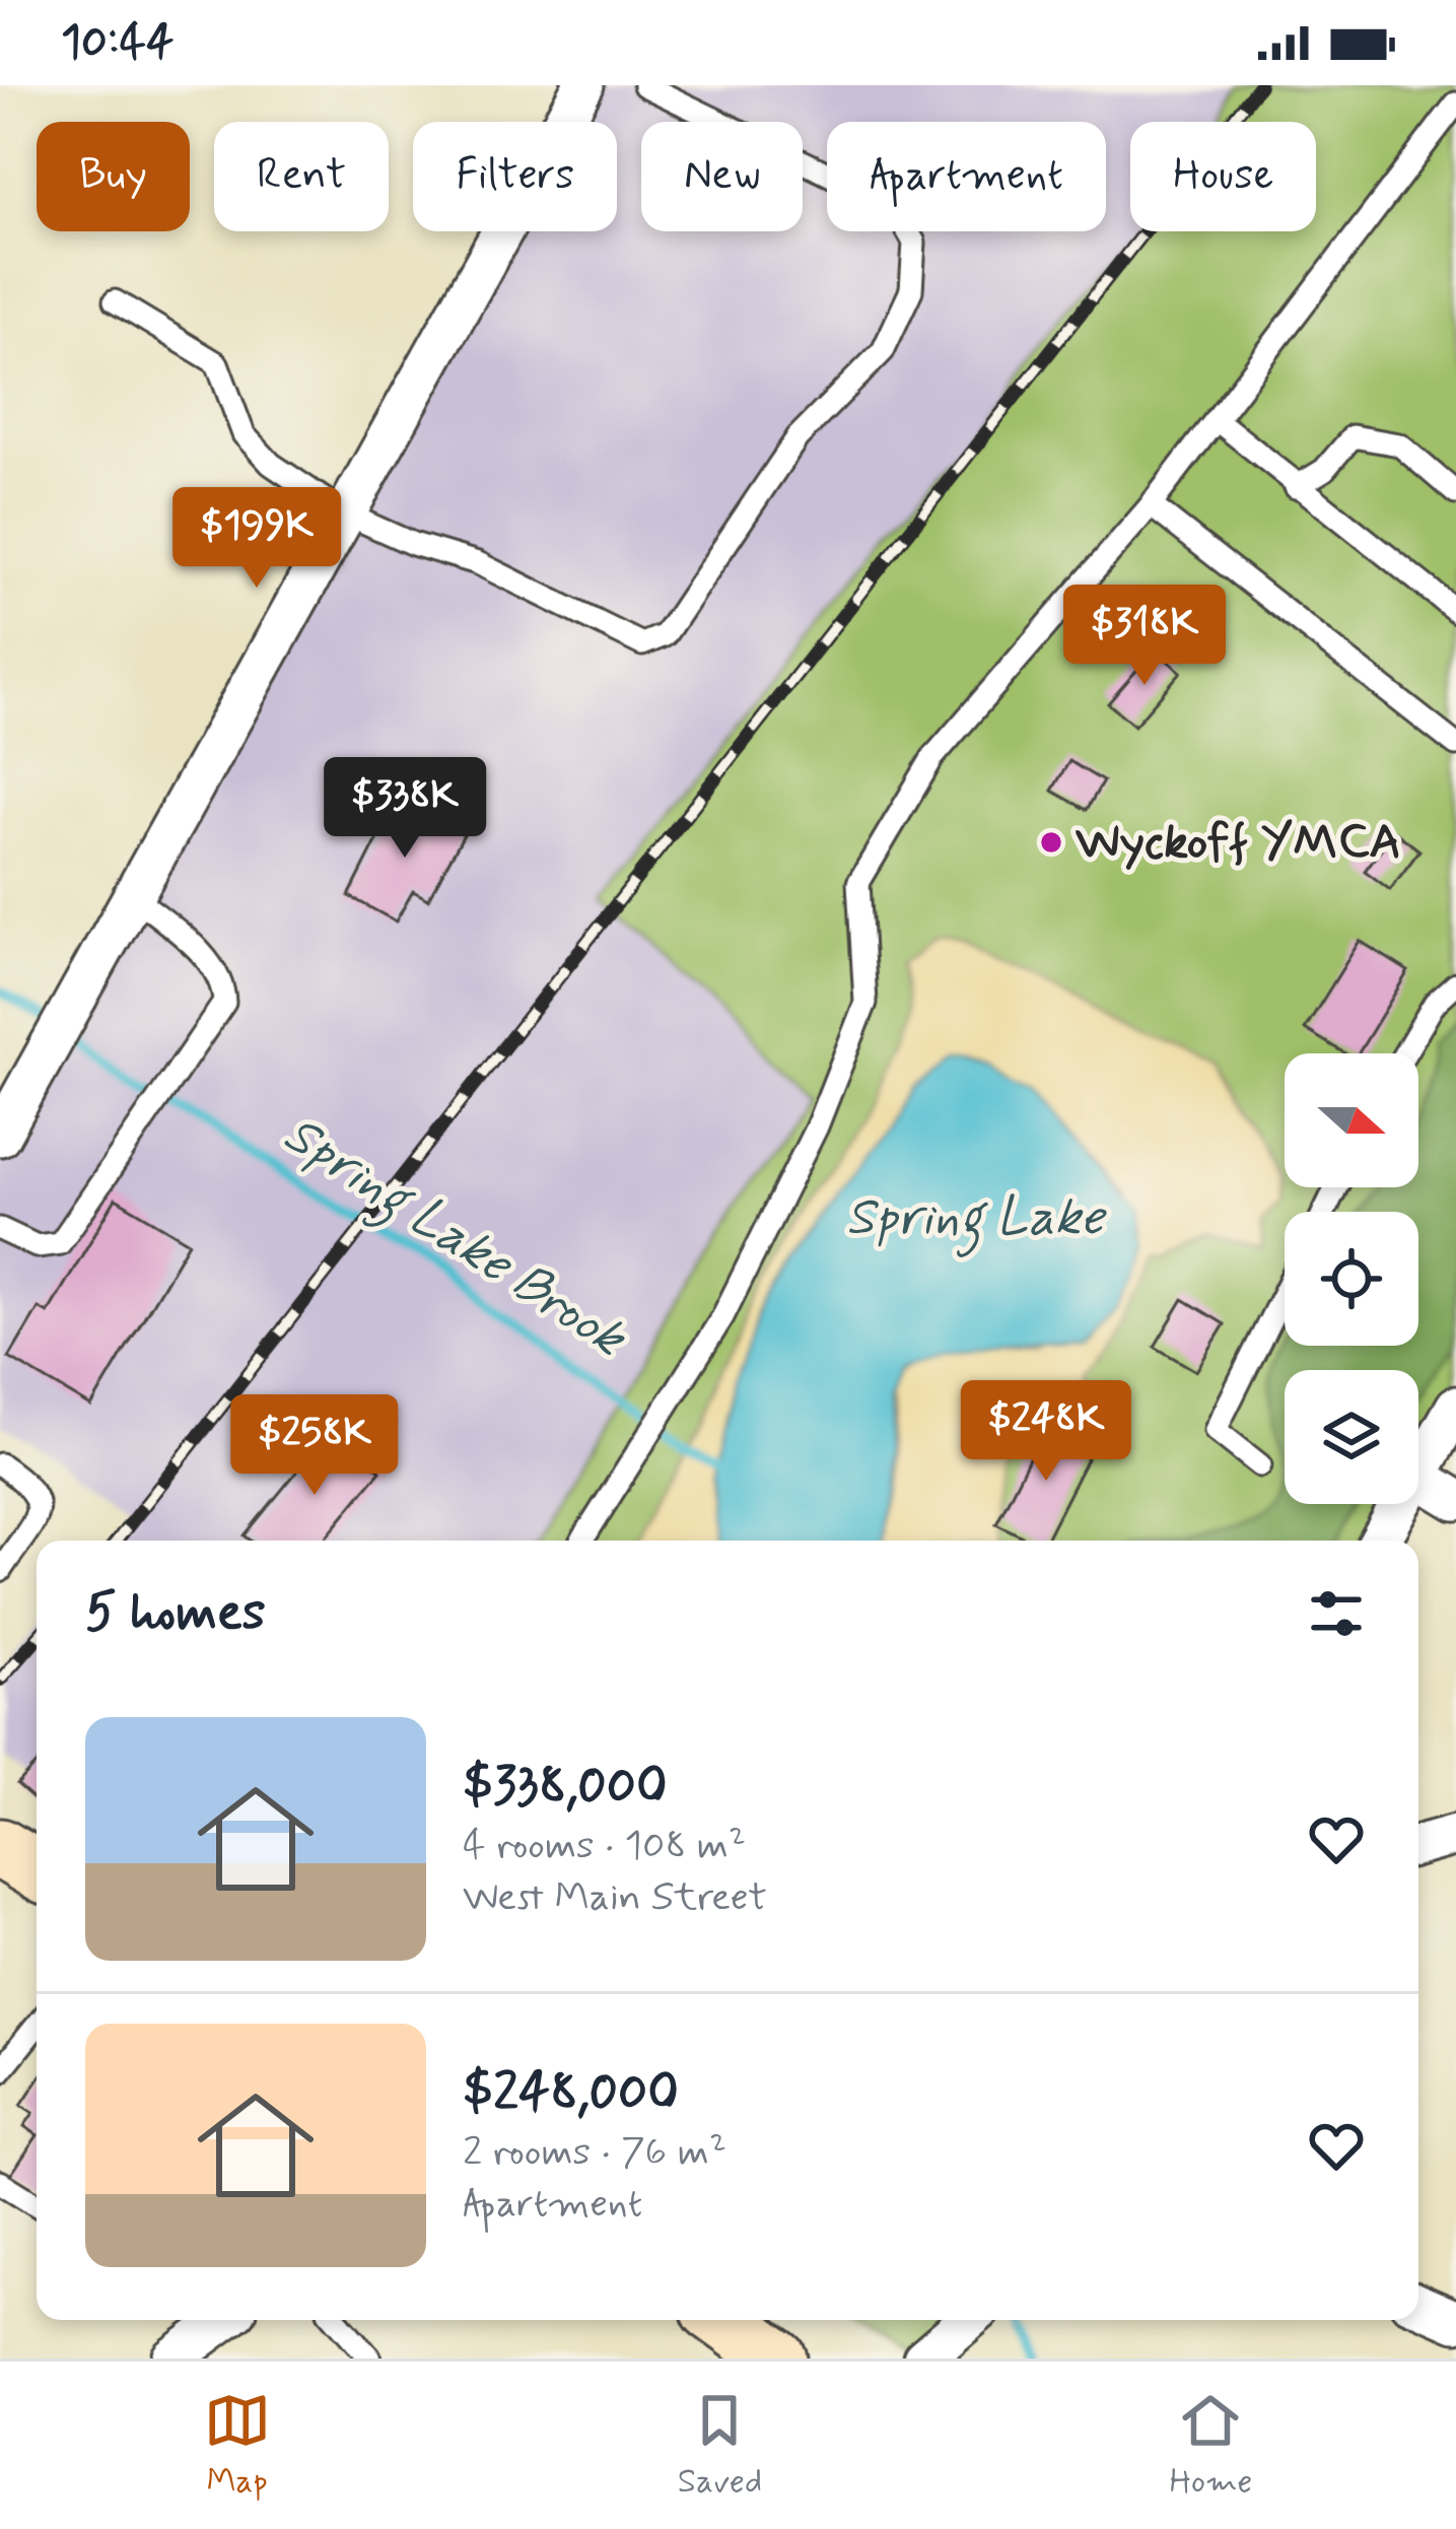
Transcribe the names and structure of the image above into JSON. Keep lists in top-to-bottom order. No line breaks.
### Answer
{"water":["Spring Lake","Spring Lake Brook"],"places":["Wyckoff YMCA"],"north":"right","page":{"status":"10:44","chip":["Buy","Rent","Filters","New","Apartment","House"],"price":["$199K","$318K","$338K","$248K","$258K"],"heading":"5 homes","list":[{"name":"$338,000","note":"4 rooms · 108 m² · West Main Street"},{"name":"$248,000","note":"2 rooms · 76 m² · Apartment"}],"tabs":["Map","Saved","Home"]}}
